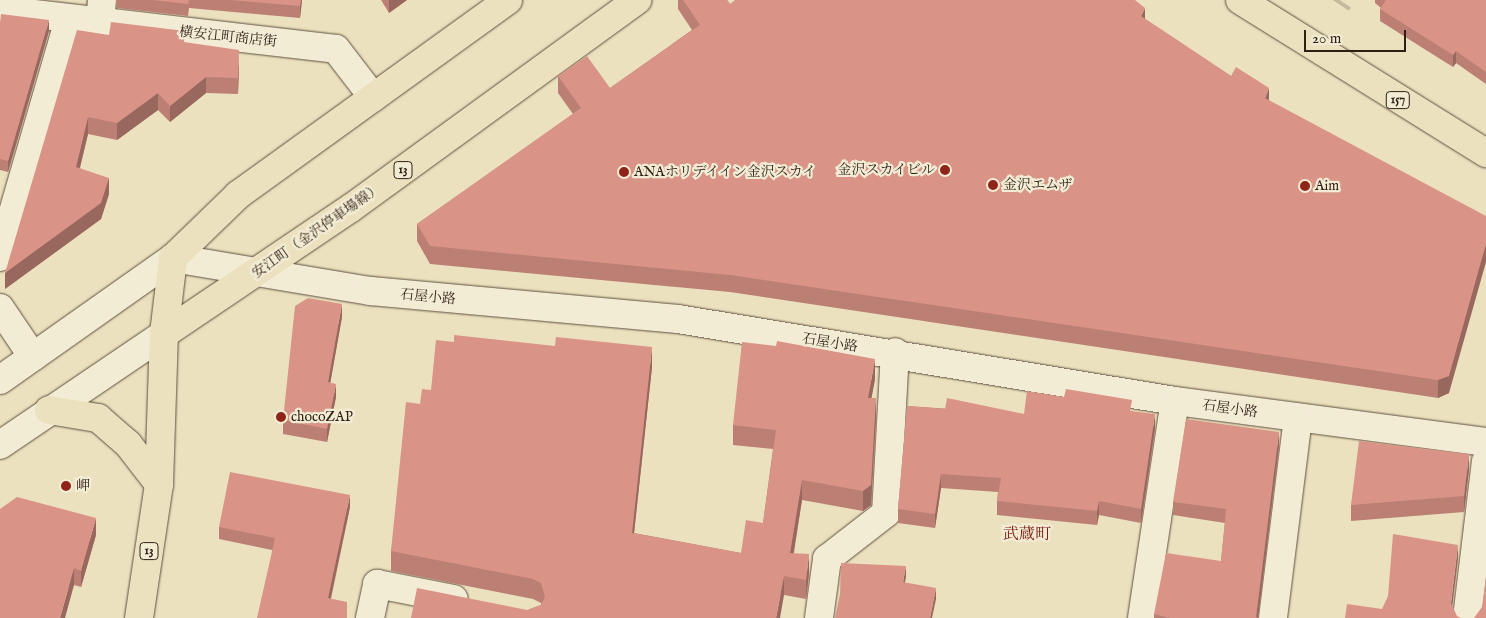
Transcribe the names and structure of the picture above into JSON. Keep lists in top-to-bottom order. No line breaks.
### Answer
{"streets":{"main road":["157","13","安江町（金沢停車場線）"],"street":["横安江町商店街","石屋小路"]},"crossings":[["13","安江町（金沢停車場線）"],["13","石屋小路"],["安江町（金沢停車場線）","石屋小路"]],"districts":["武蔵町"],"places":["金沢スカイビル","ANAホリデイイン金沢スカイ","金沢エムザ","Aim","chocoZAP","岬"],"scale_bar":"20 m"}
